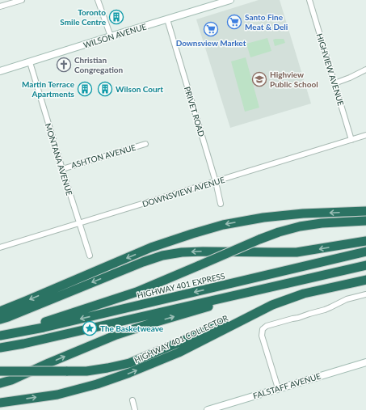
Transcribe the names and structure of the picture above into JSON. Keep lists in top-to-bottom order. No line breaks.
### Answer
{"streets":{"highway":["HIGHWAY 401 EXPRESS","HIGHWAY 401 COLLECTOR"],"main road":["WILSON AVENUE","FALSTAFF AVENUE"],"street":["HIGHVIEW AVENUE","PRIVET ROAD","ASHTON AVENUE","MONTANA AVENUE","DOWNSVIEW AVENUE"]},"crossings":[["WILSON AVENUE","PRIVET ROAD"],["WILSON AVENUE","MONTANA AVENUE"],["HIGHVIEW AVENUE","DOWNSVIEW AVENUE"],["PRIVET ROAD","DOWNSVIEW AVENUE"],["ASHTON AVENUE","MONTANA AVENUE"],["MONTANA AVENUE","DOWNSVIEW AVENUE"]],"places":{"building":["Toronto Smile Centre","Martin Terrace Apartments","Wilson Court"],"supermarket":["Santo Fine Meat & Deli","Downsview Market"],"church":["Christian Congregation"],"school or university":["Highview Public School"],"place":["The Basketweave"]}}
